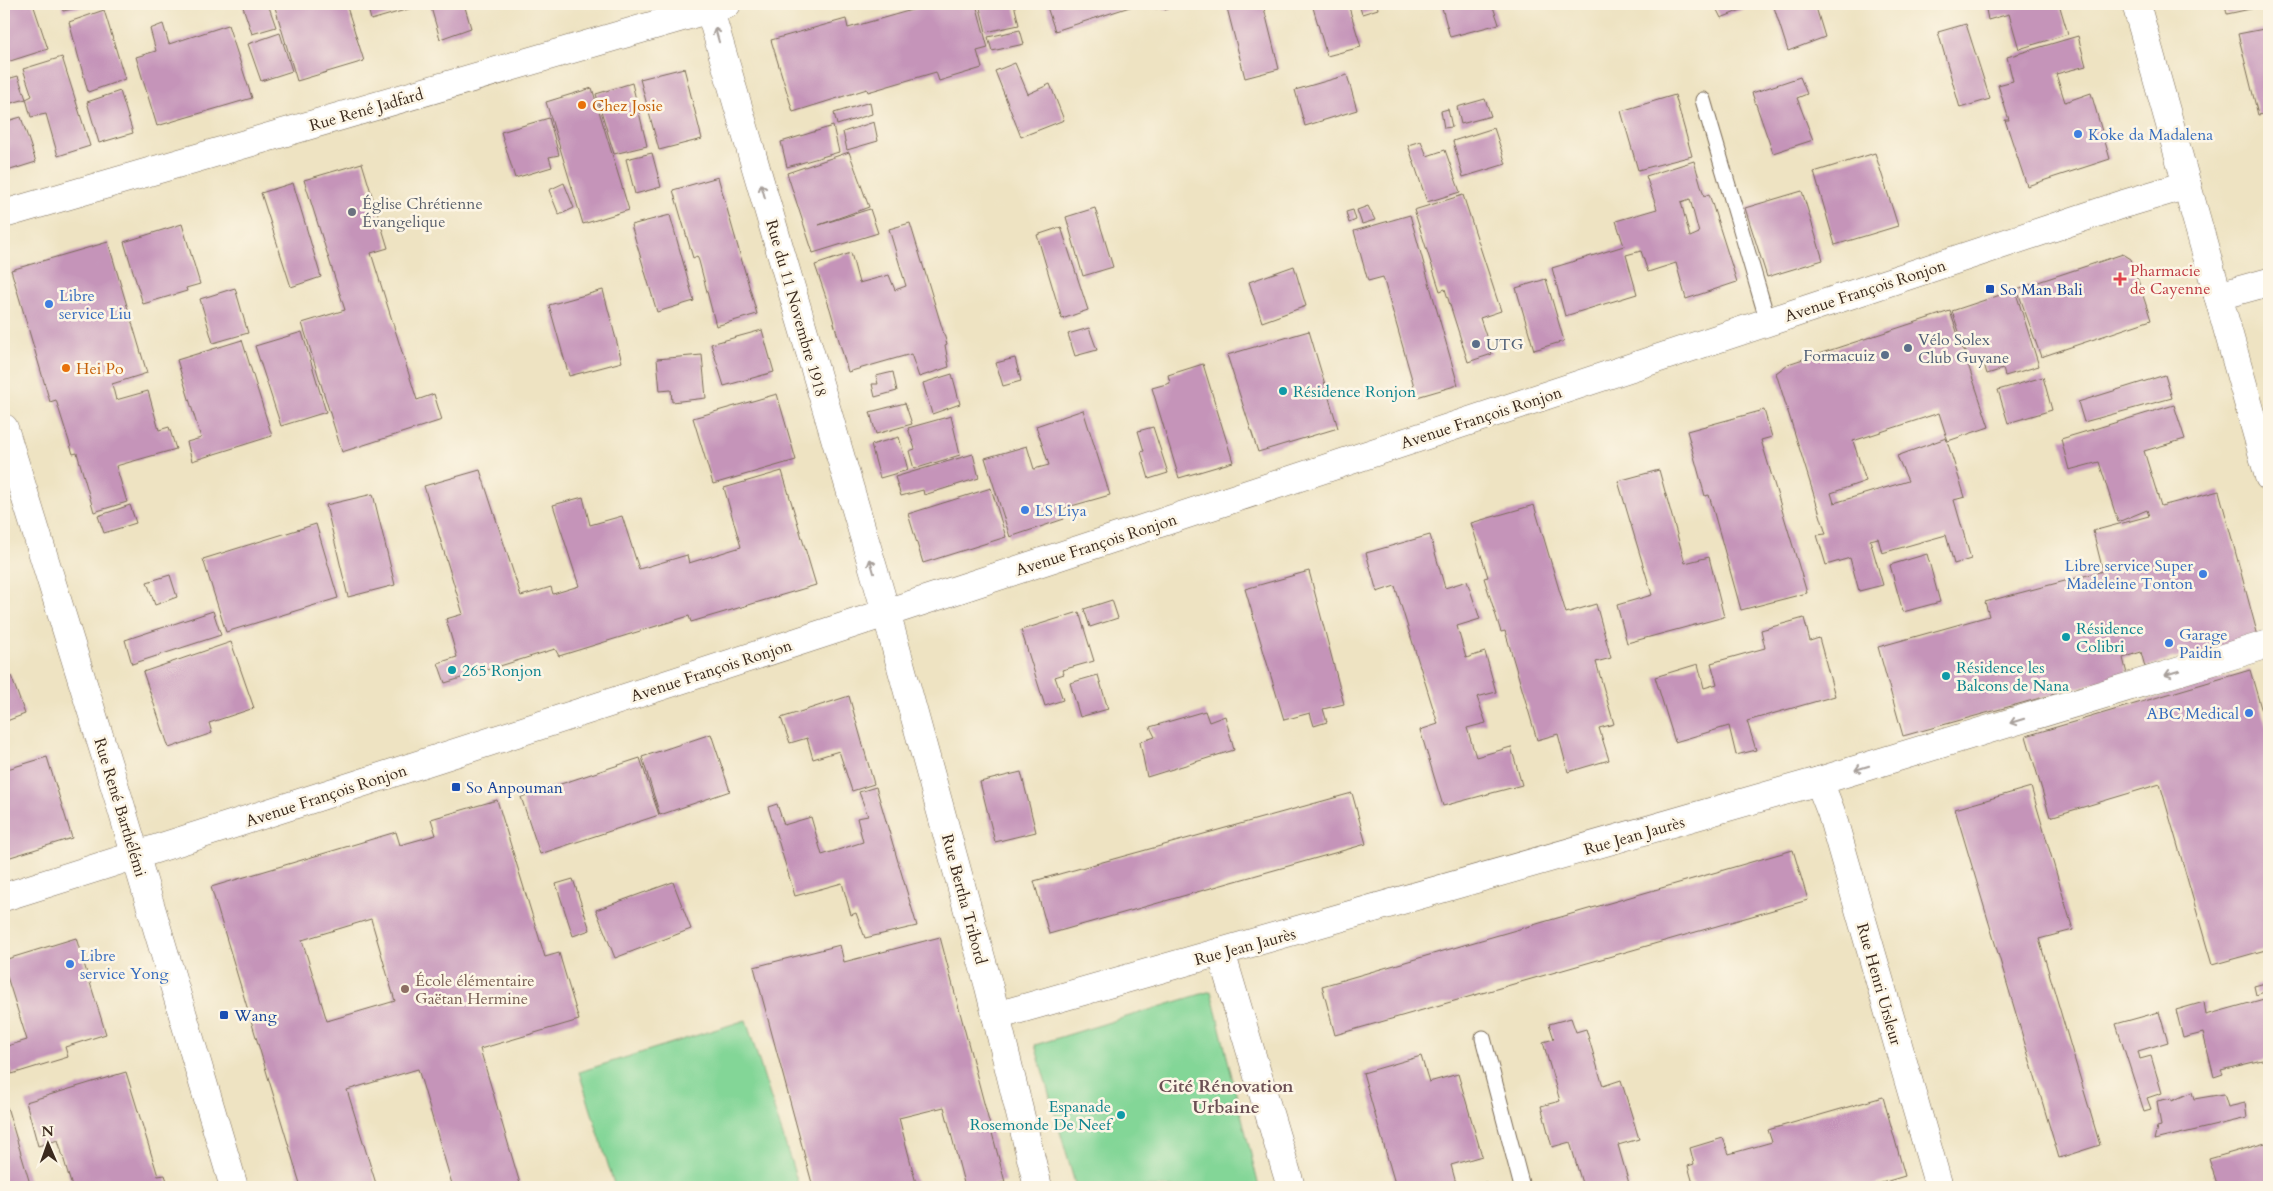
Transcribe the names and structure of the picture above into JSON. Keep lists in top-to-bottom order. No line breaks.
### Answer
{"streets":{"street":["Rue René Jadfard","Avenue François Ronjon","Rue du 11 Novembre 1918","Rue René Barthélémi","Rue Jean Jaurès","Rue Bertha Tribord","Rue Henri Ursleur"]},"crossings":[["Rue René Jadfard","Rue du 11 Novembre 1918"],["Avenue François Ronjon","Rue du 11 Novembre 1918"],["Avenue François Ronjon","Rue René Barthélémi"],["Avenue François Ronjon","Rue Bertha Tribord"],["Rue du 11 Novembre 1918","Rue Bertha Tribord"],["Rue Jean Jaurès","Rue Bertha Tribord"],["Rue Jean Jaurès","Rue Henri Ursleur"]],"one_way":["Rue du 11 Novembre 1918","Rue Jean Jaurès"],"districts":["Cité Rénovation Urbaine"],"places":{"other":["Chez Josie","Koke da Madalena","Église Chrétienne Évangelique","Libre service Liu","UTG","Vélo Solex Club Guyane","Formacuiz","Hei Po","Résidence Ronjon","LS Liya","Libre service Super Madeleine Tonton","Résidence Colibri","Garage Paidin","265 Ronjon","Résidence les Balcons de Nana","ABC Medical","Libre service Yong","École élémentaire Gaëtan Hermine","Espanade Rosemonde De Neef"],"health":["Pharmacie de Cayenne"],"transit":["So Man Bali","So Anpouman","Wang"]},"north":"top"}
